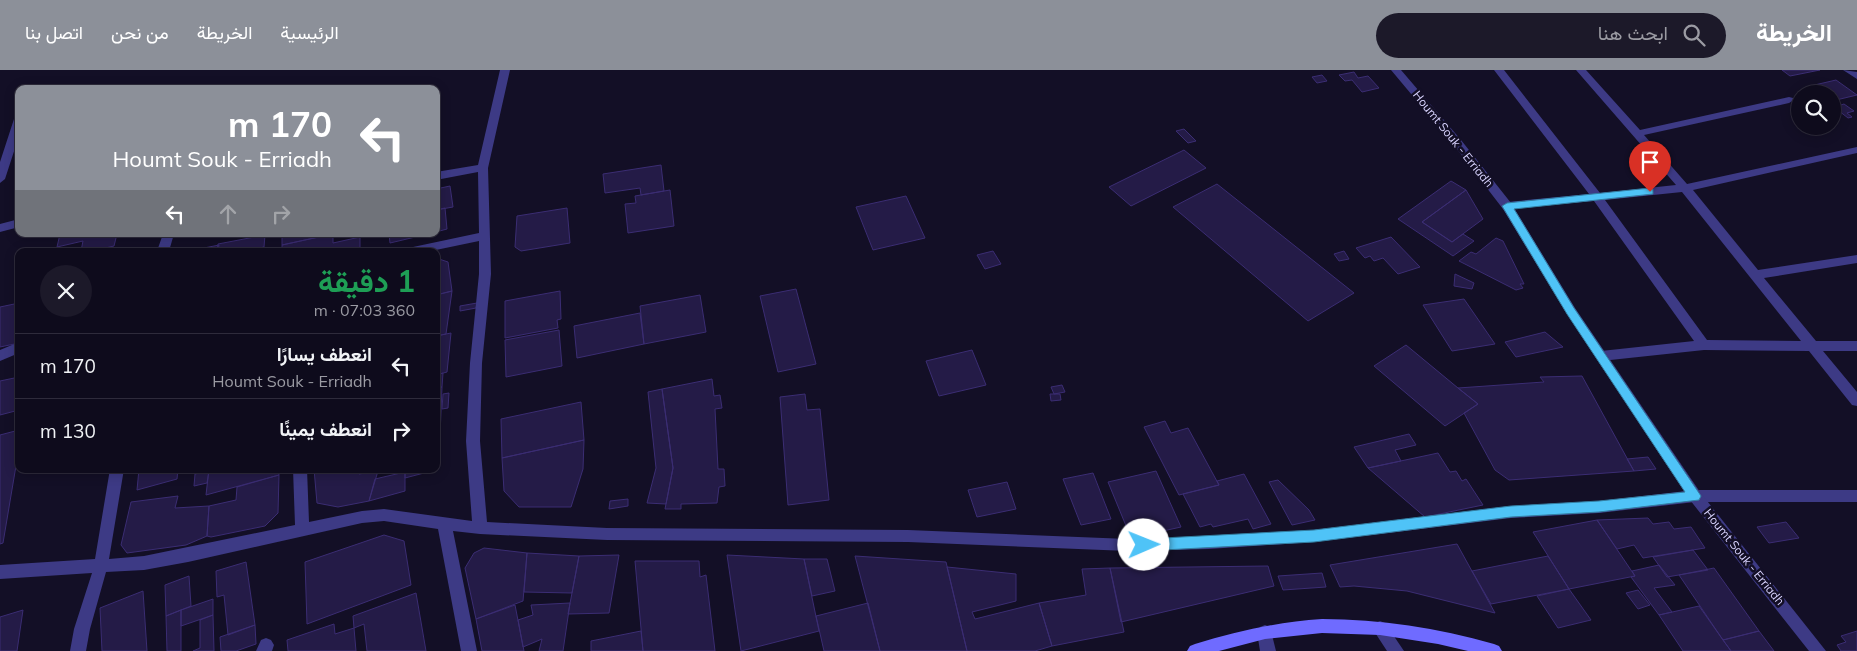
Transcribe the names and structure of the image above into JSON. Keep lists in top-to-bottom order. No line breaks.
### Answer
{"streets":{"street":["Houmt Souk - Erriadh"]},"page":{"header":"الخريطة","search":"ابحث هنا","nav":["الرئيسية","الخريطة","من نحن","اتصل بنا"],"turn":["170 m","Houmt Souk - Erriadh"],"heading":["1 دقيقة","360 m · 07:03"],"list":[{"name":"انعطف يسارًا","note":"Houmt Souk - Erriadh","value":"170 m"},{"name":"انعطف يمينًا","value":"130 m"}]}}
